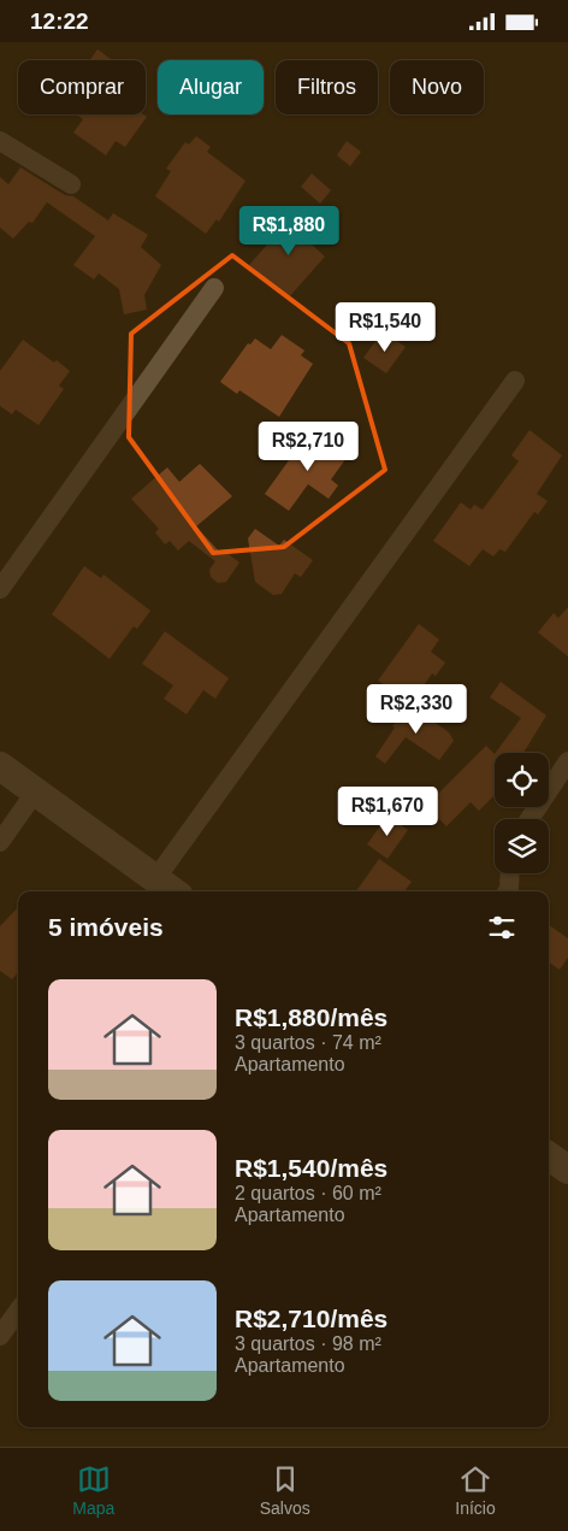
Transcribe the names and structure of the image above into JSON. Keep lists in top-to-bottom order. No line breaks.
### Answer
{"page":{"status":"12:22","chip":["Comprar","Alugar","Filtros","Novo"],"price":["R$1,880","R$1,540","R$2,710","R$2,330","R$1,670"],"heading":"5 imóveis","list":[{"name":"R$1,880/mês","note":"3 quartos · 74 m² · Apartamento"},{"name":"R$1,540/mês","note":"2 quartos · 60 m² · Apartamento"},{"name":"R$2,710/mês","note":"3 quartos · 98 m² · Apartamento"}],"tabs":["Mapa","Salvos","Início"]}}
